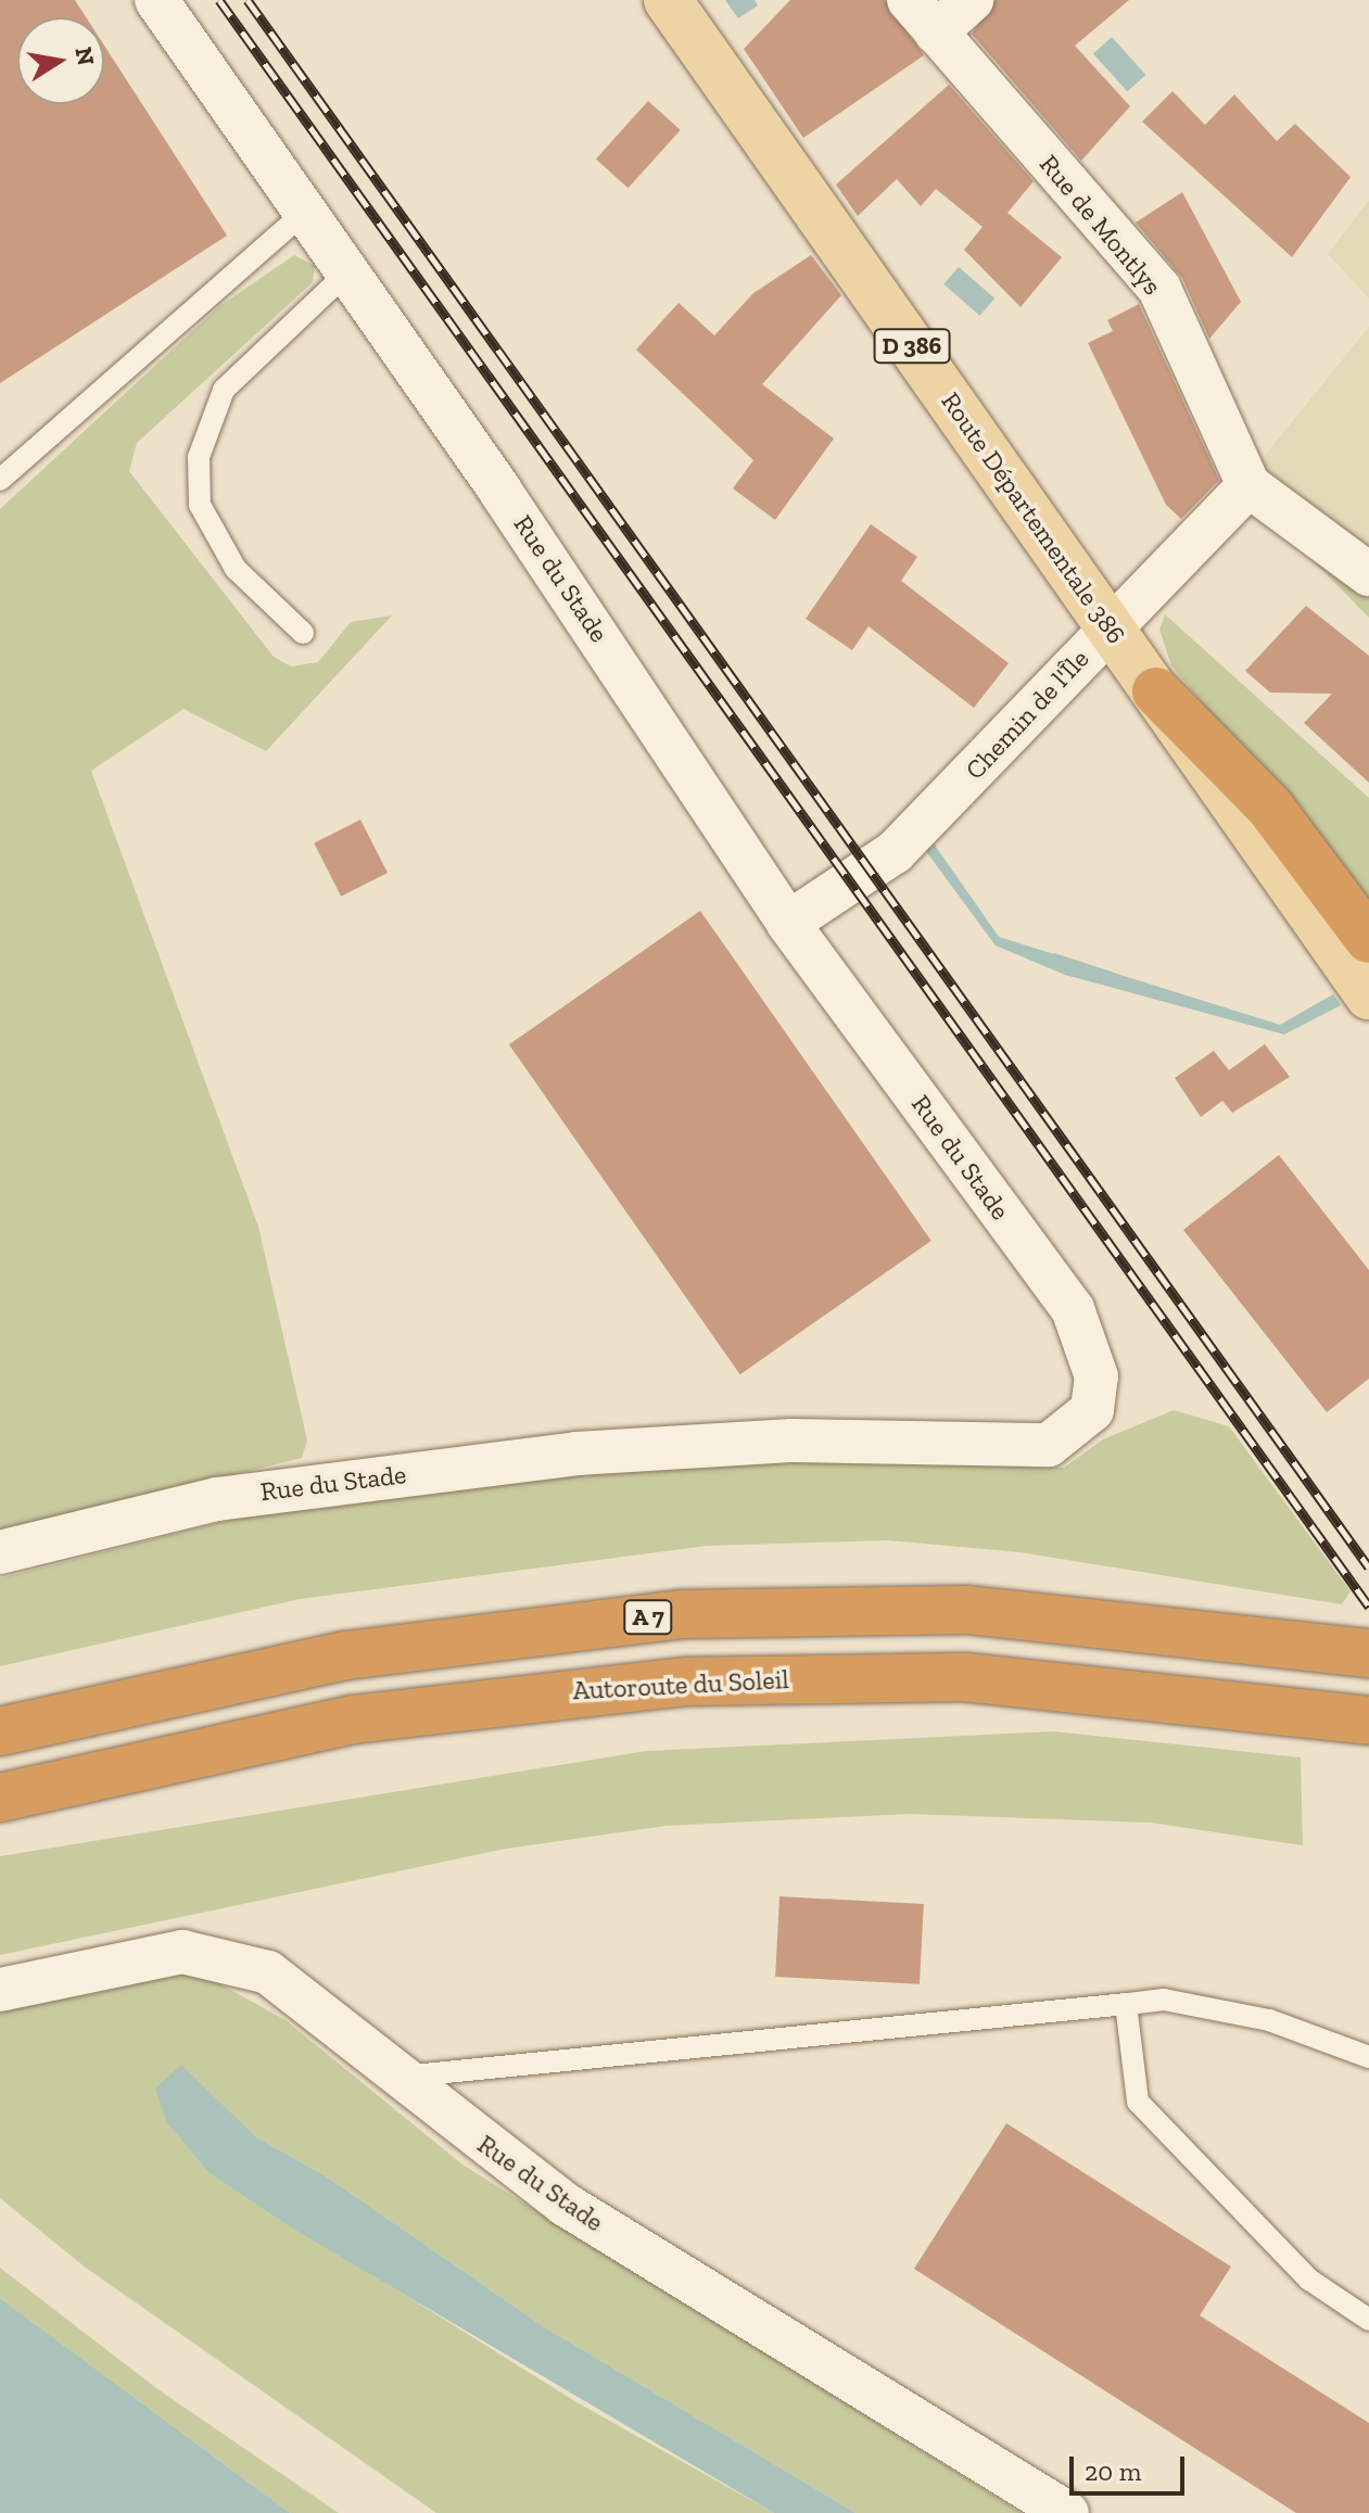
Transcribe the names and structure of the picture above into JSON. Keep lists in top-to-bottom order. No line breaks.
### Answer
{"streets":{"highway":["A 7","Autoroute du Soleil"],"main road":["D 386","Route Départementale 386"],"street":["Rue de Montlys","Rue du Stade","Chemin de l'Île"]},"crossings":[["Rue de Montlys","Chemin de l'Île"],["Route Départementale 386","Chemin de l'Île"],["Rue du Stade","Chemin de l'Île"]],"scale_bar":"20 m","north":"right"}
